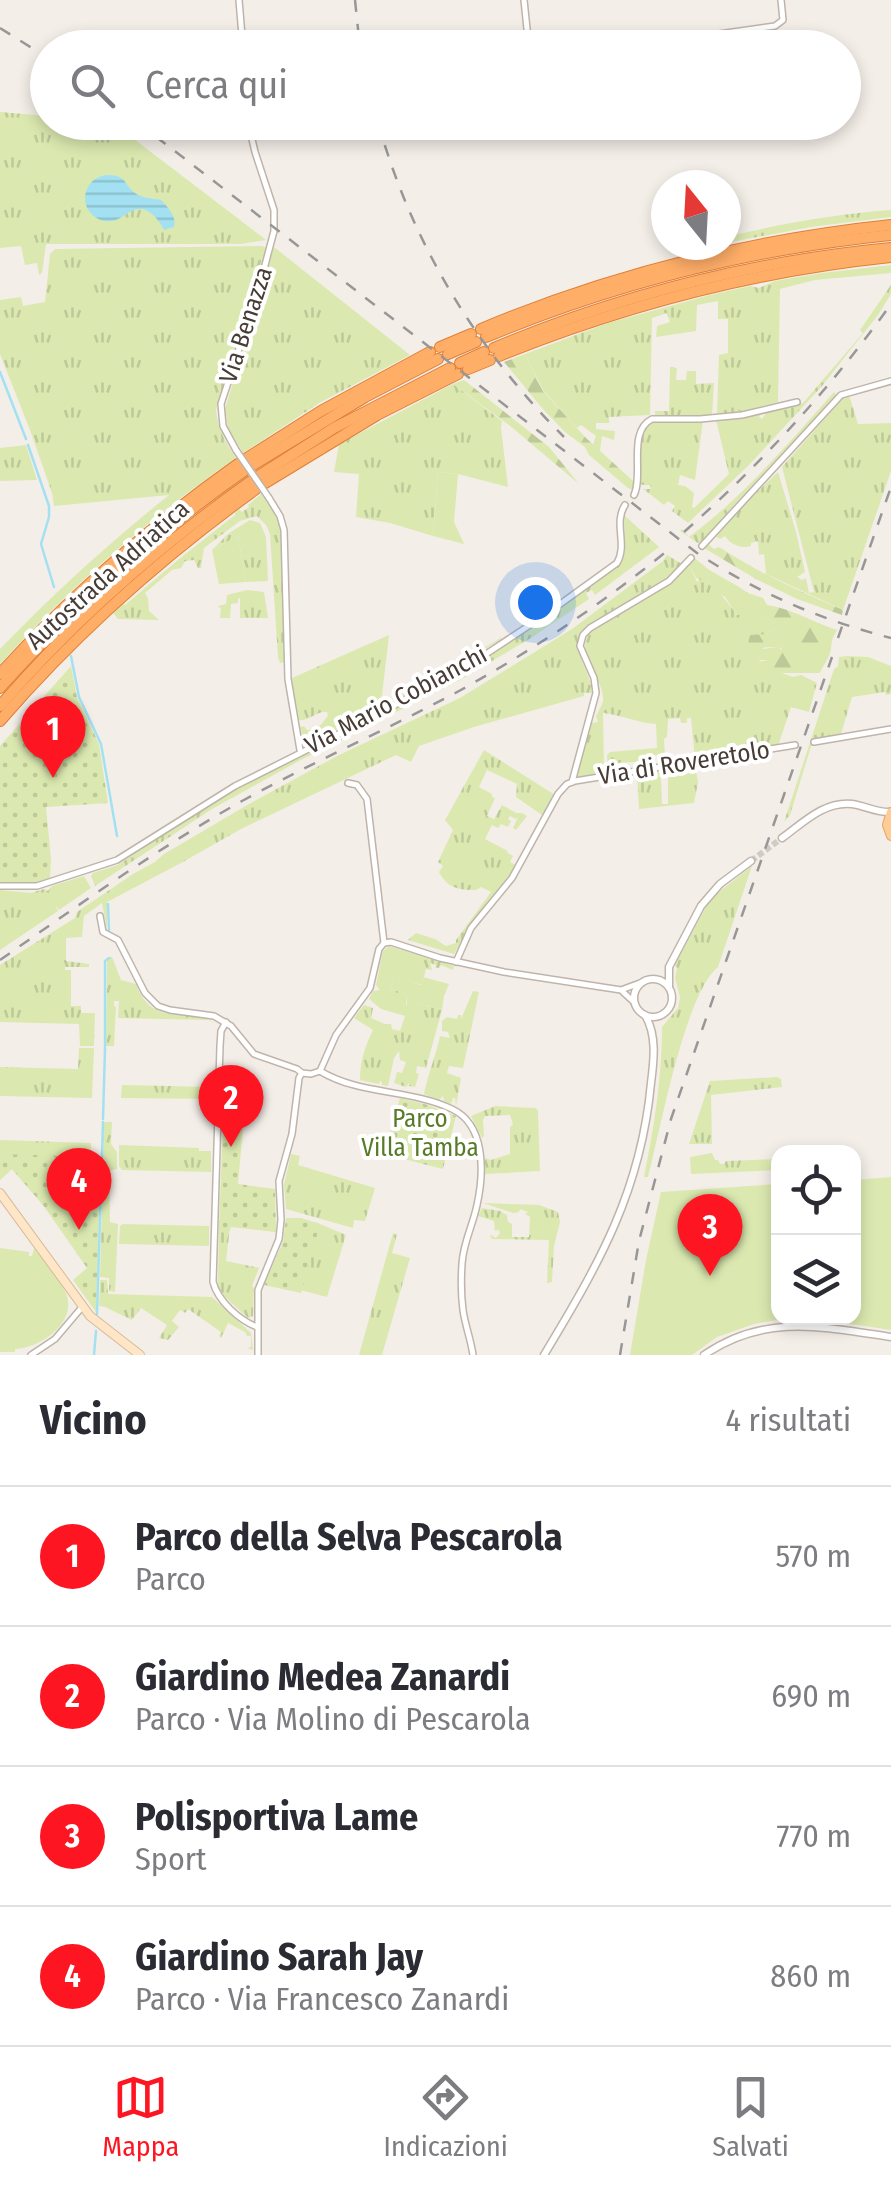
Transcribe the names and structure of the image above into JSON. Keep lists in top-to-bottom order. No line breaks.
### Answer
{"streets":{"highway":["Autostrada Adriatica"],"street":["Via Benazza","Via Mario Cobianchi","Via di Roveretolo"]},"crossings":[["Via Benazza","Via Mario Cobianchi"]],"parks":["Parco Villa Tamba"],"north":"top","page":{"search":"Cerca qui","pins":["1","2","4","3"],"heading":["Vicino","4 risultati"],"list":[{"mark":"1","name":"Parco della Selva Pescarola","note":"Parco","value":"570 m"},{"mark":"2","name":"Giardino Medea Zanardi","note":"Parco · Via Molino di Pescarola","value":"690 m"},{"mark":"3","name":"Polisportiva Lame","note":"Sport","value":"770 m"},{"mark":"4","name":"Giardino Sarah Jay","note":"Parco · Via Francesco Zanardi","value":"860 m"}],"nav":["Mappa","Indicazioni","Salvati"]}}
